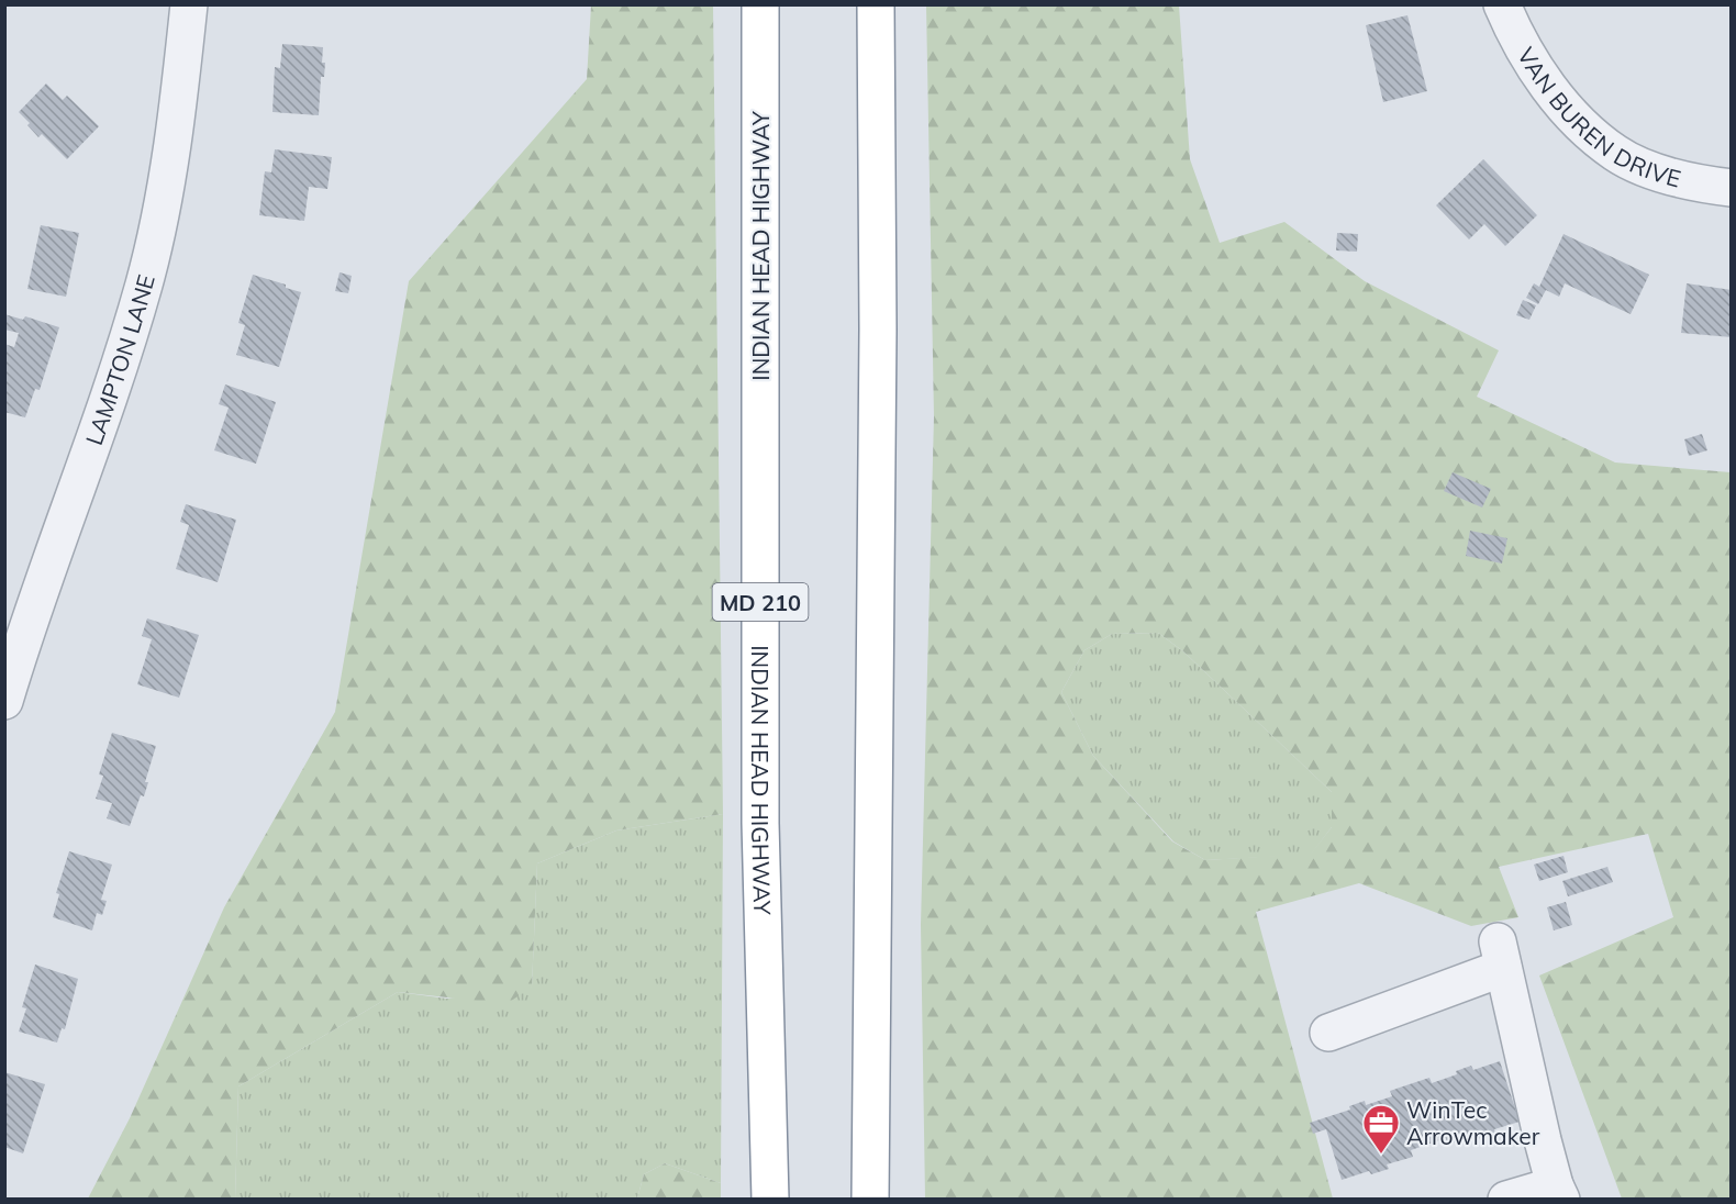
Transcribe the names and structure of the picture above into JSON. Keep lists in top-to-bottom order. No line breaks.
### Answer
{"streets":{"highway":["INDIAN HEAD HIGHWAY","MD 210"],"street":["VAN BUREN DRIVE","LAMPTON LANE"]},"places":{"office":["WinTec Arrowmaker"]}}
